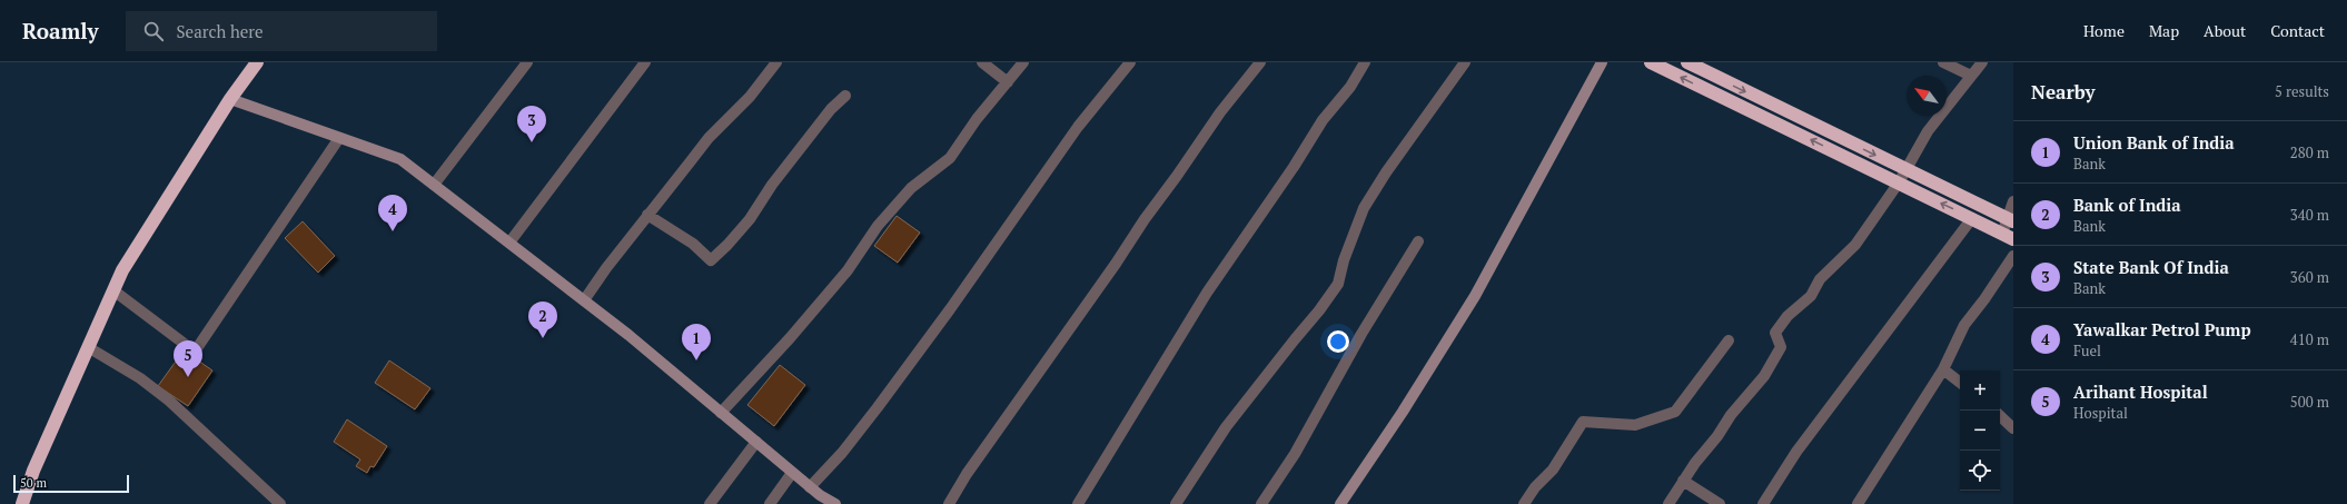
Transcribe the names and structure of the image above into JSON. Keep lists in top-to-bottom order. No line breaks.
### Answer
{"scale_bar":"50 m","north":"top left","page":{"header":"Roamly","search":"Search here","nav":["Home","Map","About","Contact"],"heading":["Nearby","5 results"],"pins":["3","4","2","1","5"],"list":[{"mark":"1","name":"Union Bank of India","note":"Bank","value":"280 m"},{"mark":"2","name":"Bank of India","note":"Bank","value":"340 m"},{"mark":"3","name":"State Bank Of India","note":"Bank","value":"360 m"},{"mark":"4","name":"Yawalkar Petrol Pump","note":"Fuel","value":"410 m"},{"mark":"5","name":"Arihant Hospital","note":"Hospital","value":"500 m"}],"map_buttons":["+","−"],"scale":"50 m"}}
